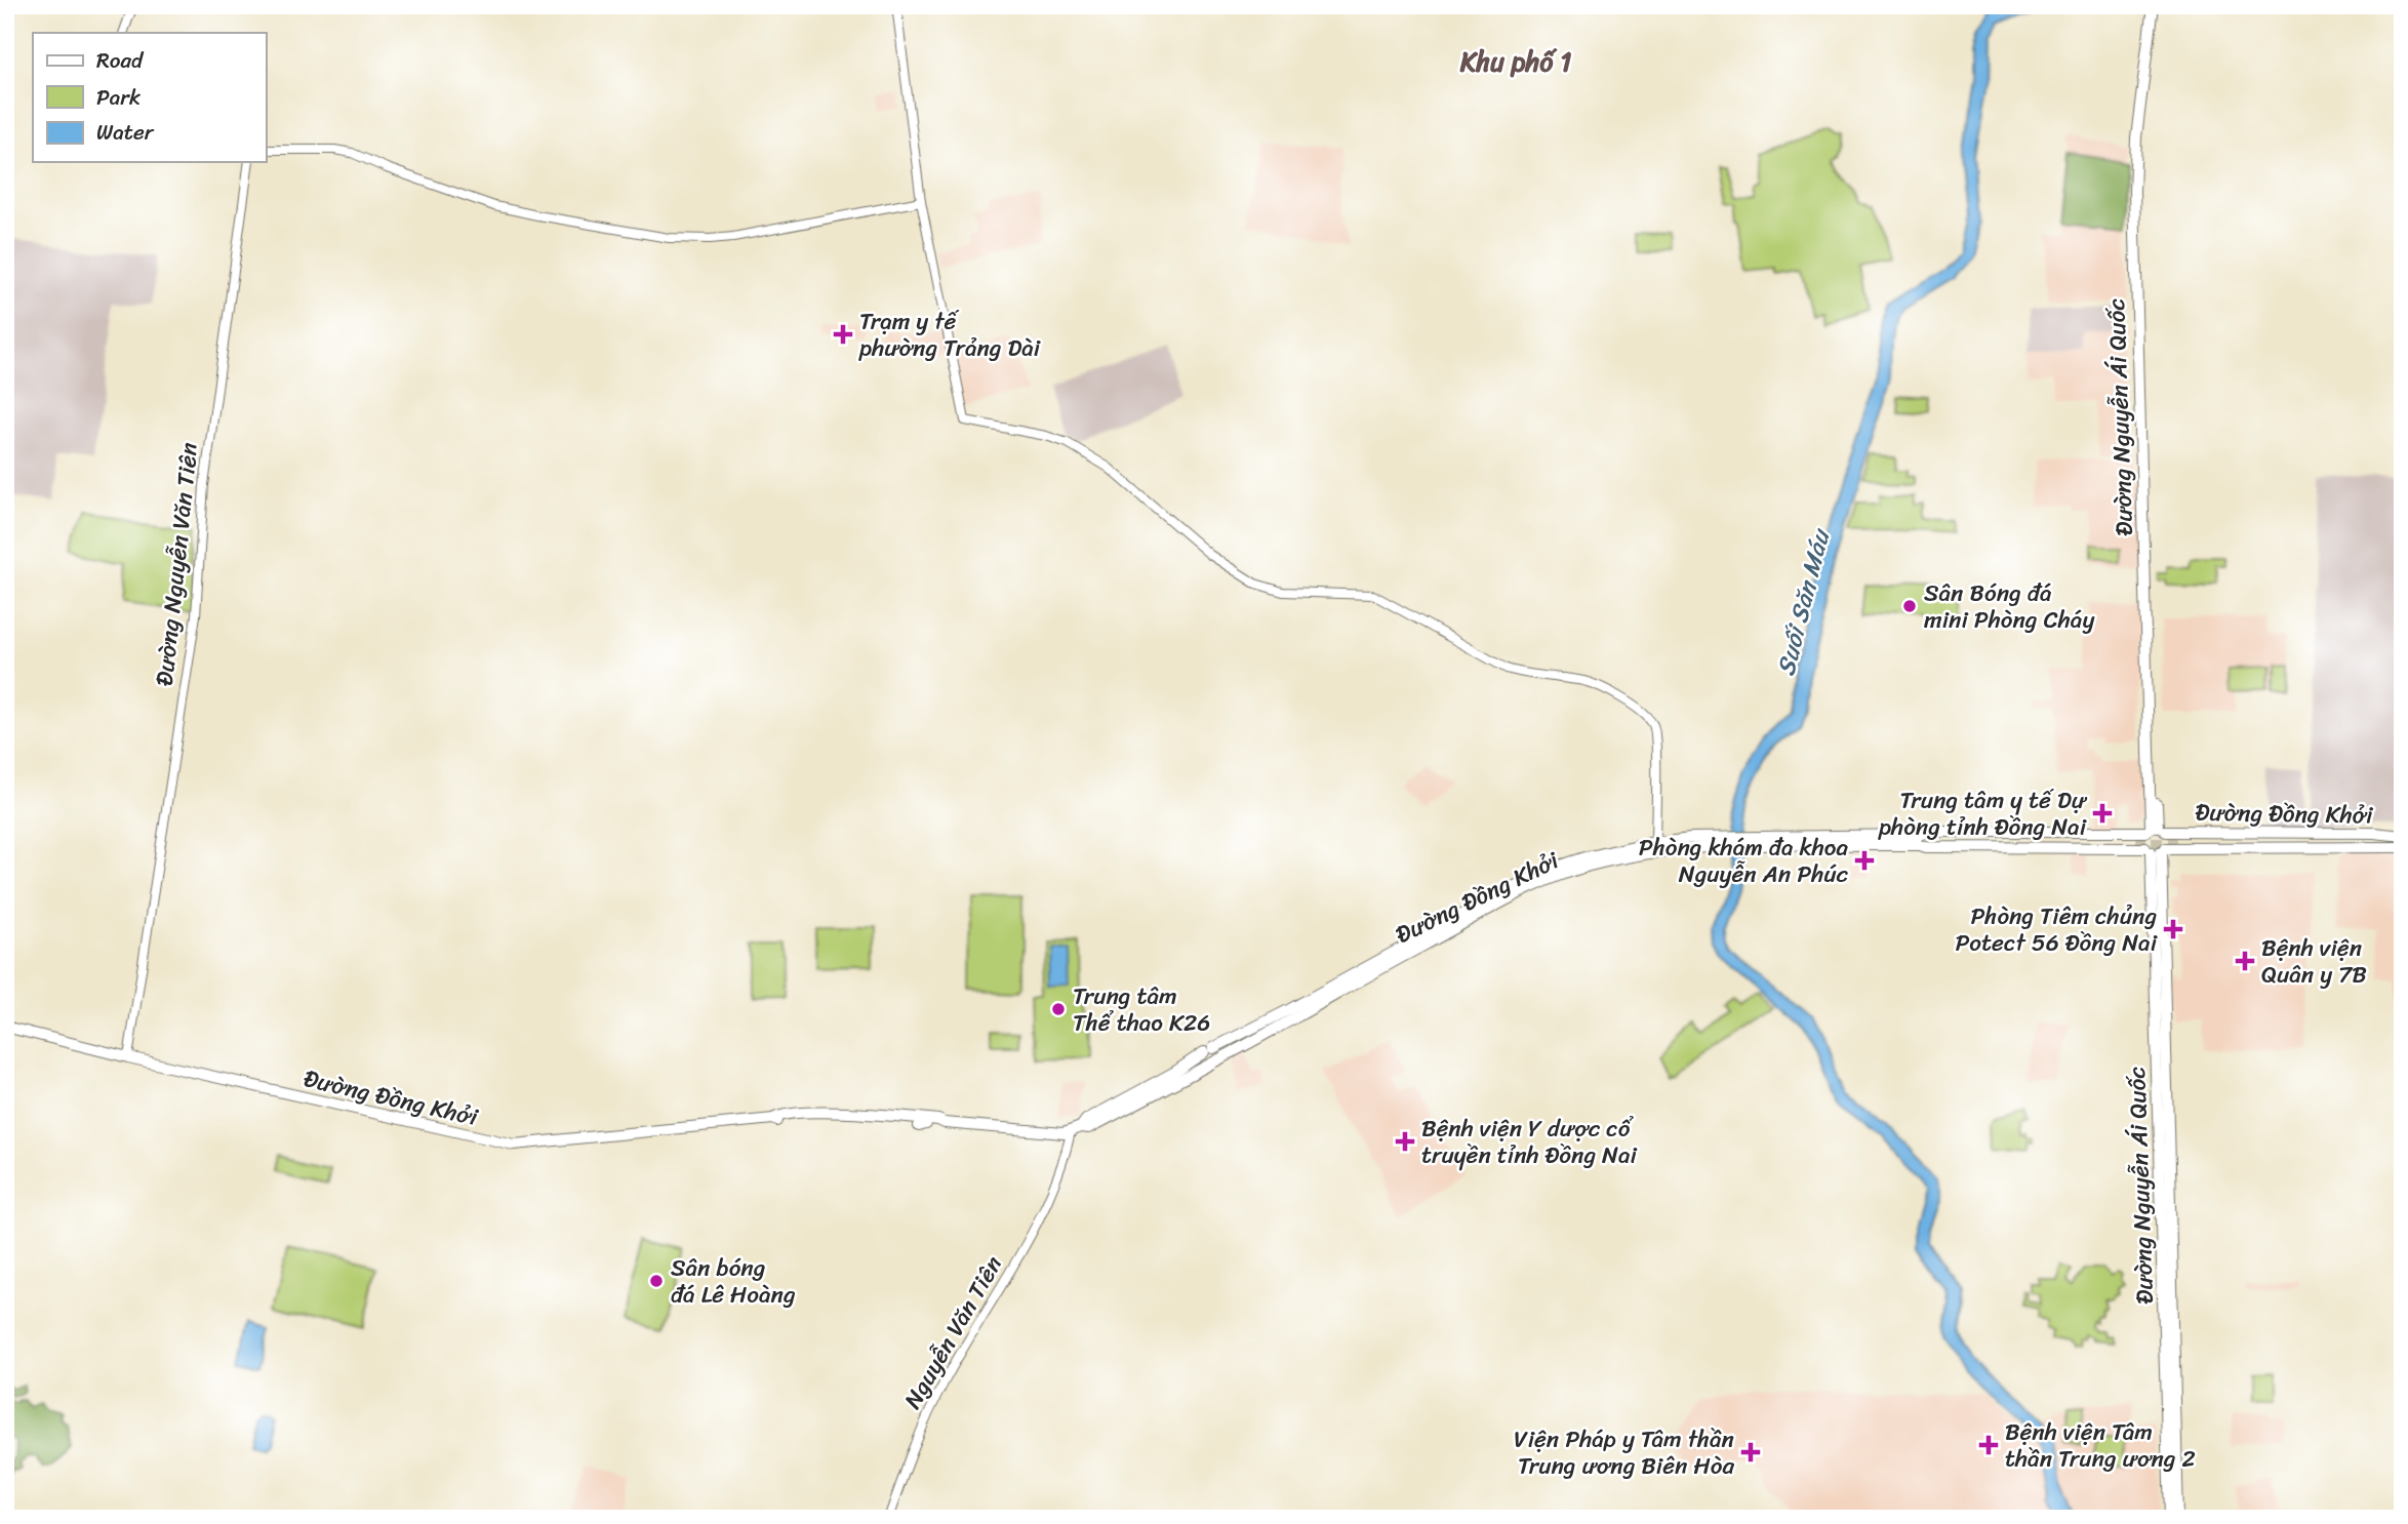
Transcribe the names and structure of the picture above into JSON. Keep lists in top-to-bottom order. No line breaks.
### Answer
{"streets":{"main road":["Đường Nguyễn Ái Quốc","Đường Đồng Khởi"],"street":["Đường Nguyễn Văn Tiên","Nguyễn Văn Tiên"]},"crossings":[["Đường Nguyễn Ái Quốc","Đường Đồng Khởi"],["Đường Nguyễn Văn Tiên","Đường Đồng Khởi"],["Đường Đồng Khởi","Nguyễn Văn Tiên"]],"districts":["Khu phố 1"],"water":["Suối Săn Máu"],"places":{"health":["Trạm y tế phường Trảng Dài","Trung tâm y tế Dự phòng tỉnh Đồng Nai","Phòng khám đa khoa Nguyễn An Phúc","Phòng Tiêm chủng Potect 56 Đồng Nai","Bệnh viện Quân y 7B","Bệnh viện Y dược cổ truyền tỉnh Đồng Nai","Bệnh viện Tâm thần Trung ương 2","Viện Pháp y Tâm thần Trung ương Biên Hòa"],"other":["Sân Bóng đá mini Phòng Cháy","Trung tâm Thể thao K26","Sân bóng đá Lê Hoàng"]},"legend":["Road","Park","Water"]}
